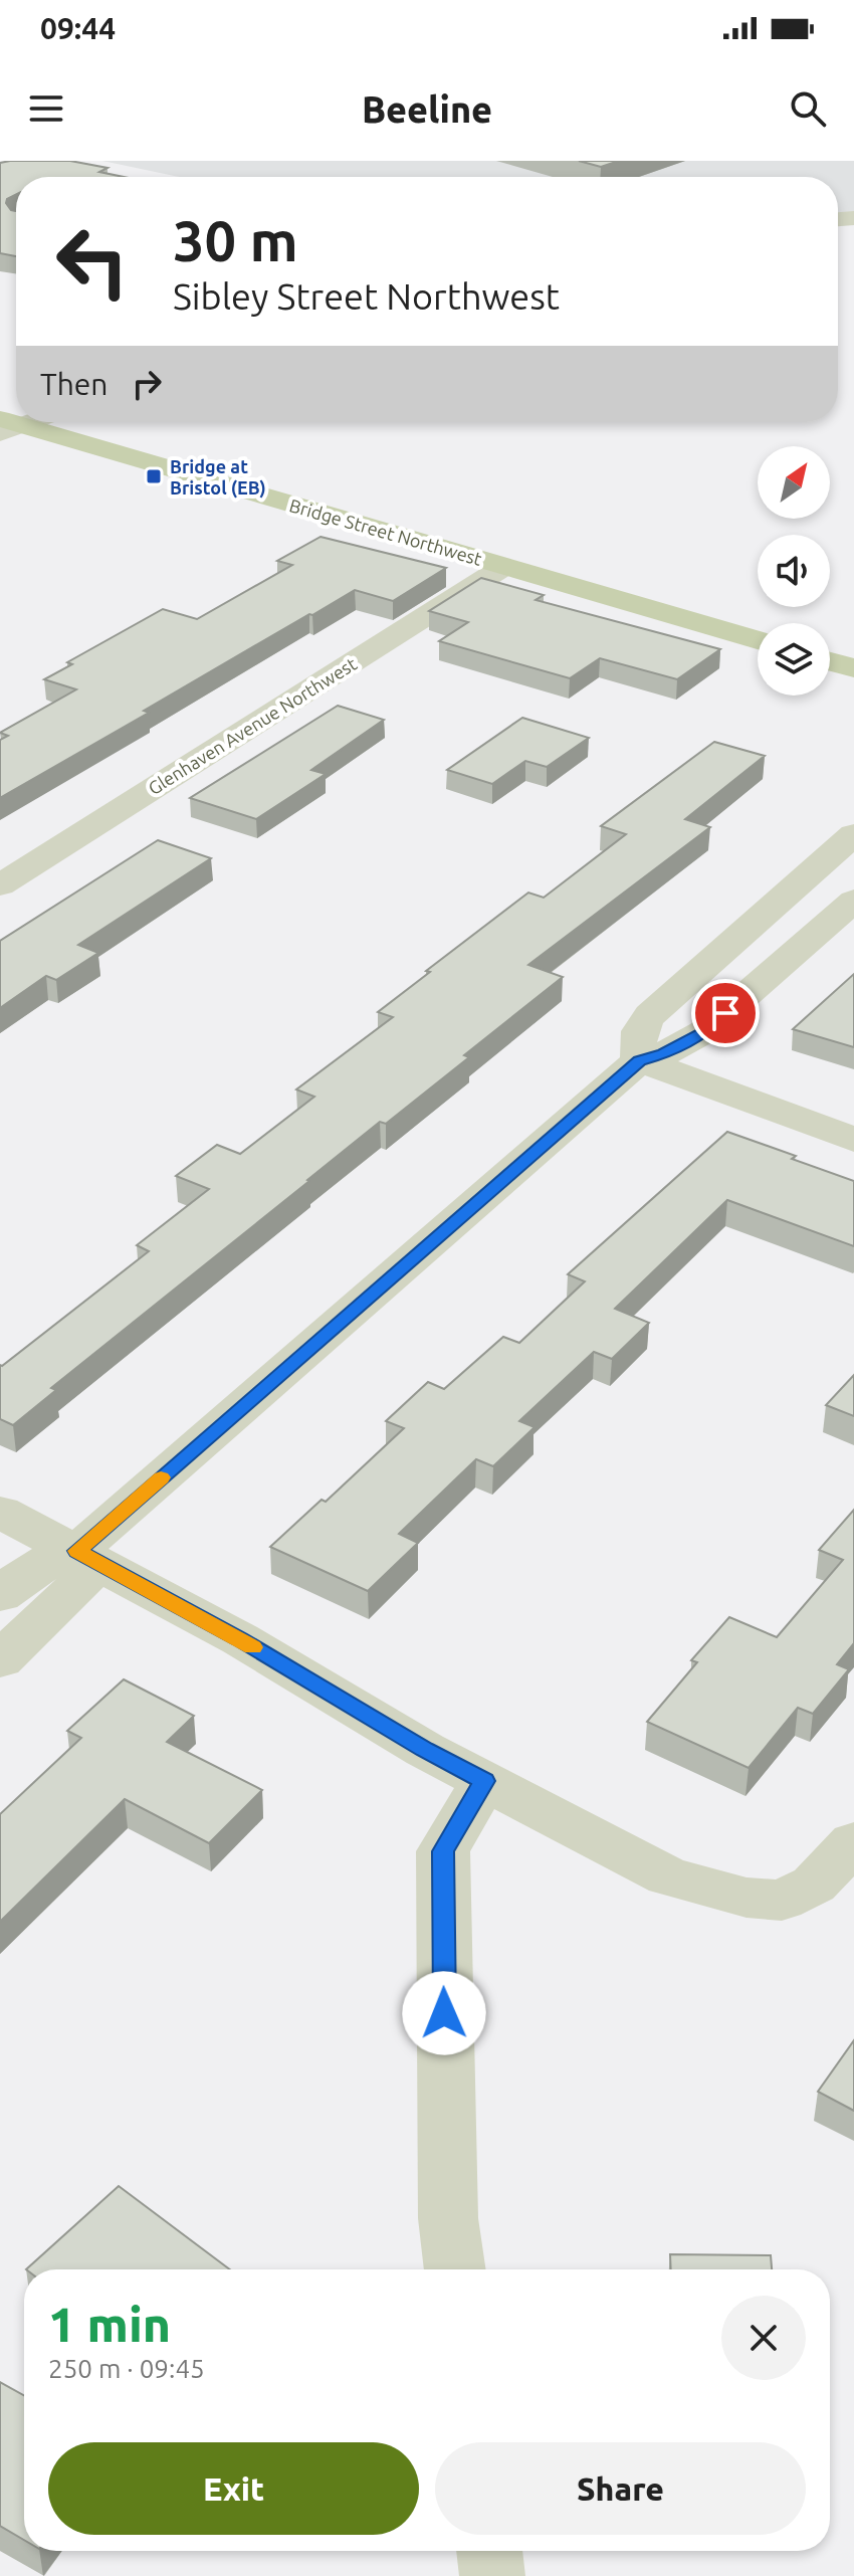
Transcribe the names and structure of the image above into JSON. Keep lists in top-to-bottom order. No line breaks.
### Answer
{"streets":{"main road":["Bridge Street Northwest"],"street":["Glenhaven Avenue Northwest"]},"crossings":[["Bridge Street Northwest","Glenhaven Avenue Northwest"]],"places":{"transit":["Bridge at Bristol (EB)"]},"north":"top right","page":{"status":"09:44","header":"Beeline","turn":["30 m","Sibley Street Northwest"],"then":"Then","heading":["1 min","250 m · 09:45"],"buttons":["Exit","Share"]}}
